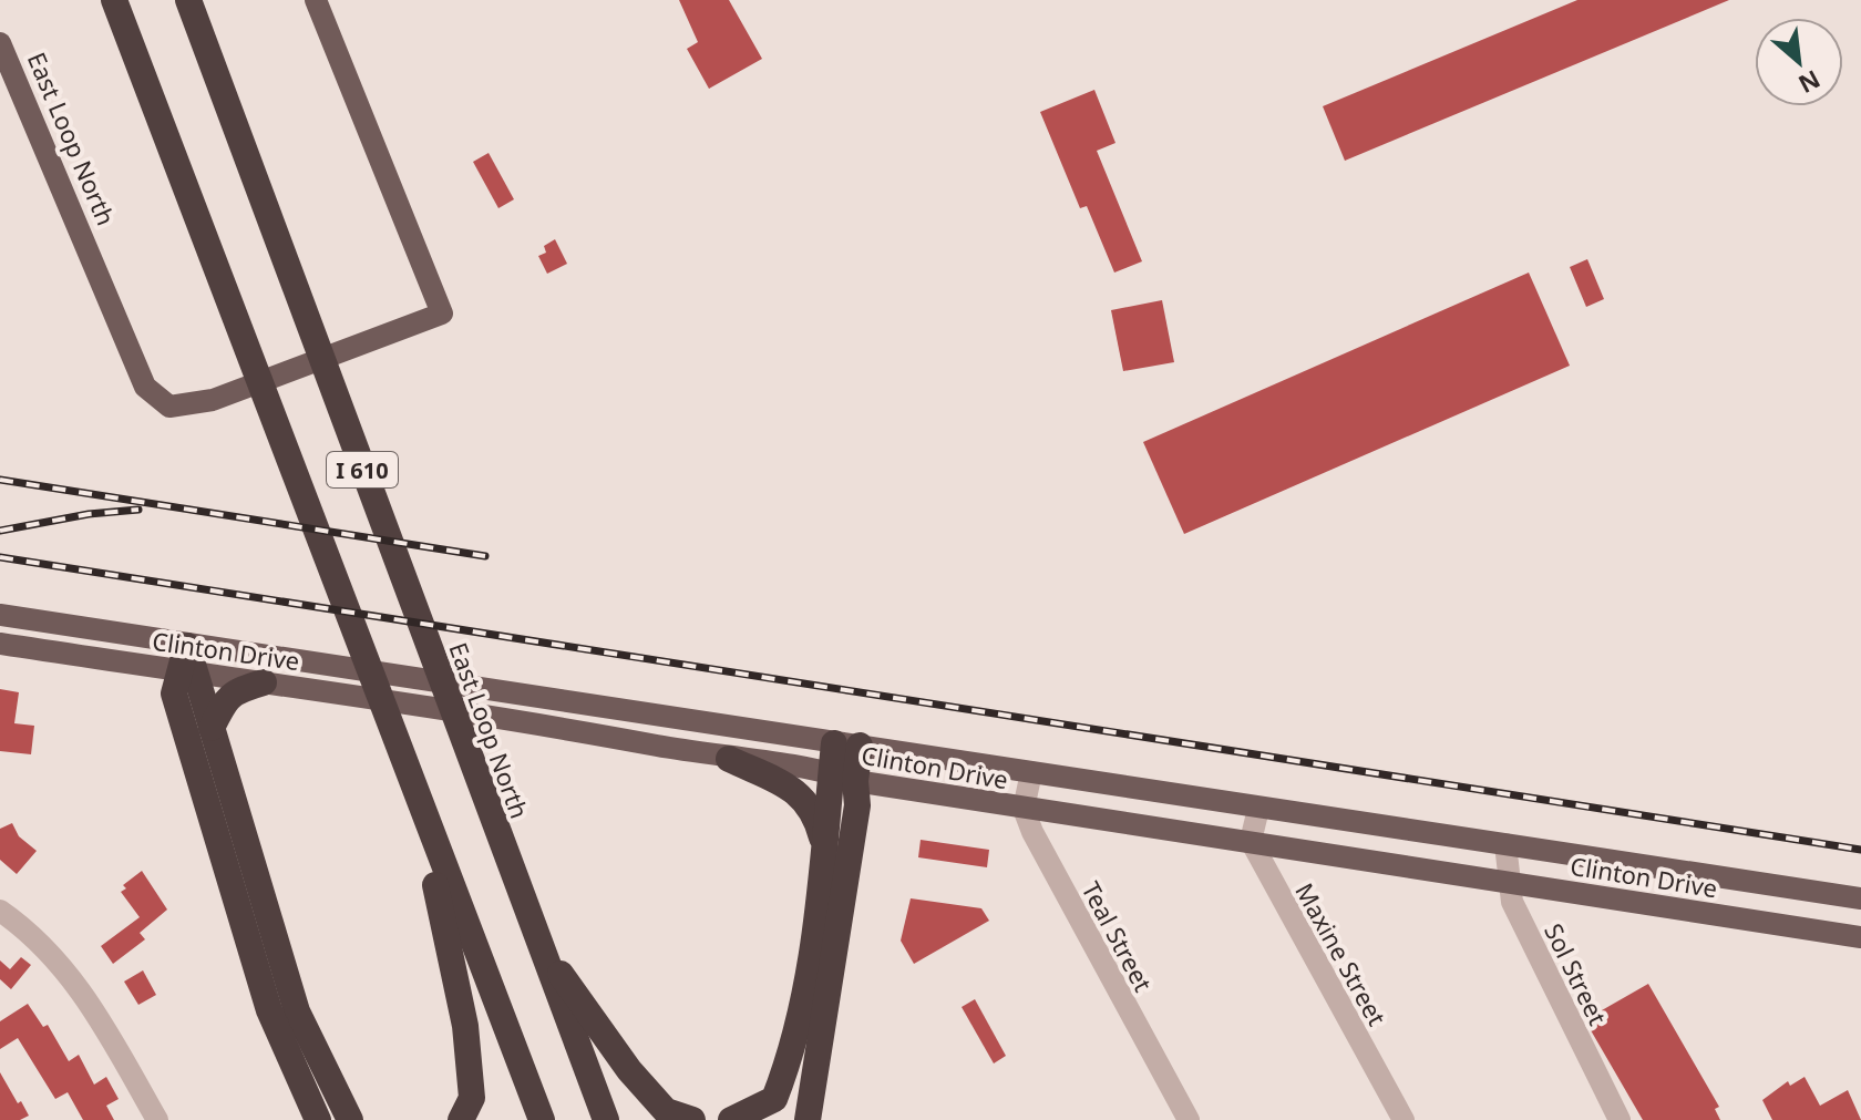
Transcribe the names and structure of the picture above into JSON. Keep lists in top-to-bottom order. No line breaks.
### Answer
{"streets":{"highway":["East Loop North","I 610"],"main road":["Clinton Drive"],"street":["Teal Street","Maxine Street","Sol Street"]},"crossings":[["Clinton Drive","Teal Street"],["Clinton Drive","Maxine Street"],["Clinton Drive","Sol Street"]],"north":"bottom right"}
